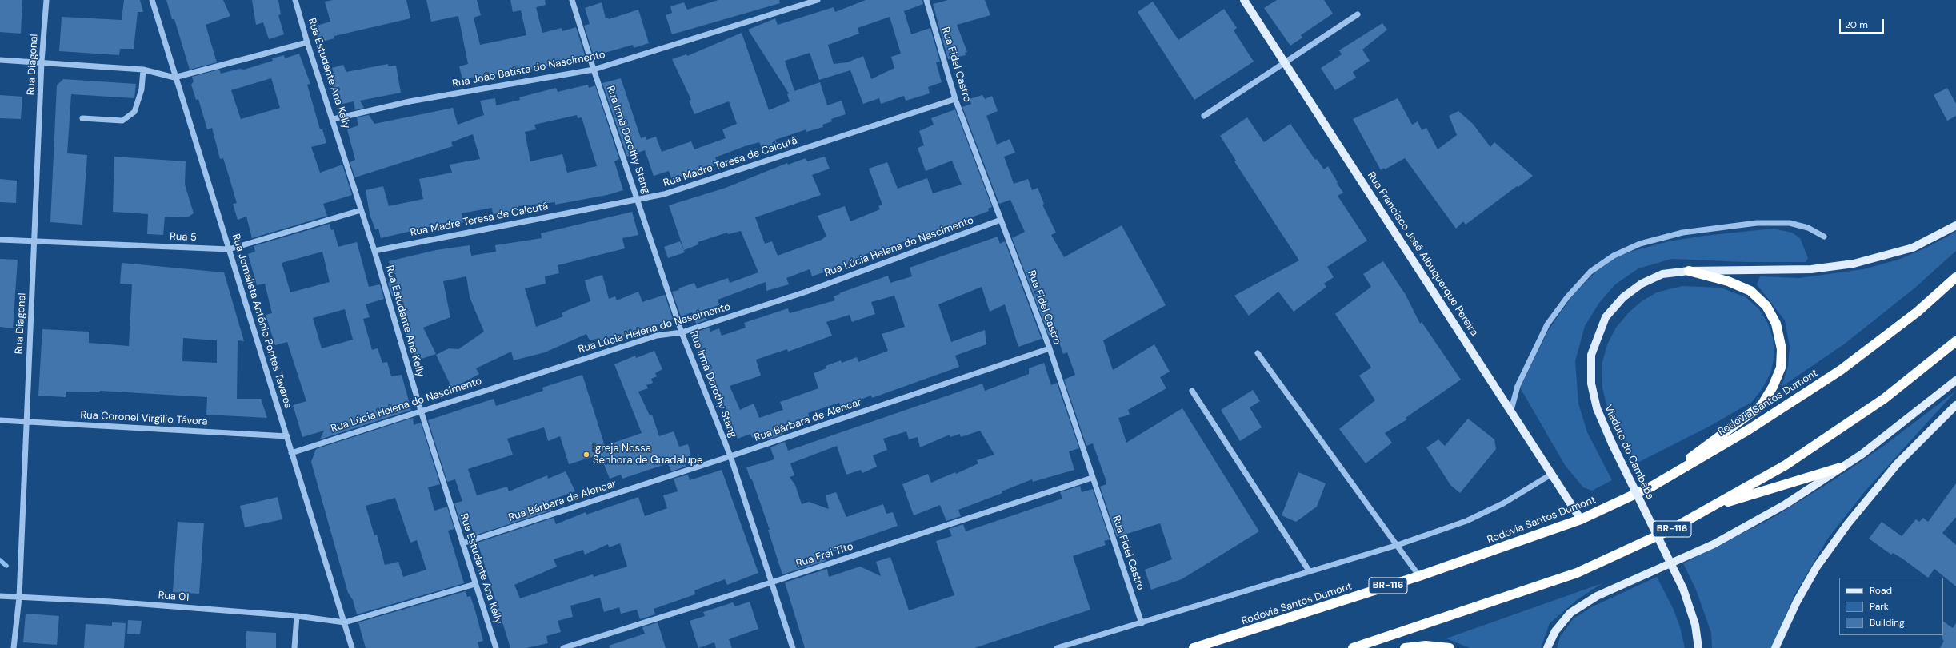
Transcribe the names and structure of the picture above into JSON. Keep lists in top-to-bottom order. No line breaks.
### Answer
{"streets":{"highway":["Rodovia Santos Dumont","BR-116"],"main road":["Rua Francisco José Albuquerque Pereira","Viaduto do Cambeba"],"street":["Rua Diagonal","Rua Fidel Castro","Rua João Batista do Nascimento","Rua Estudante Ana Kelly","Rua Irmã Dorothy Stang","Rua Madre Teresa de Calcutá","Rua 5","Rua Lúcia Helena do Nascimento","Rua Jornalista Antônio Pontes Tavares","Rua Coronel Virgílio Távora","Rua Bárbara de Alencar","Rua Frei Tito","Rua 01"]},"crossings":[["Rua Diagonal","Rua 5"],["Rua Diagonal","Rua Coronel Virgílio Távora"],["Rua Diagonal","Rua 01"],["Rua Fidel Castro","Rua Madre Teresa de Calcutá"],["Rua Fidel Castro","Rua Lúcia Helena do Nascimento"],["Rua Fidel Castro","Rua Bárbara de Alencar"],["Rua Fidel Castro","Rua Frei Tito"],["Rua João Batista do Nascimento","Rua Estudante Ana Kelly"],["Rua João Batista do Nascimento","Rua Irmã Dorothy Stang"],["Rua Estudante Ana Kelly","Rua Madre Teresa de Calcutá"],["Rua Estudante Ana Kelly","Rua 5"],["Rua Estudante Ana Kelly","Rua Lúcia Helena do Nascimento"],["Rua Estudante Ana Kelly","Rua Bárbara de Alencar"],["Rua Irmã Dorothy Stang","Rua Madre Teresa de Calcutá"],["Rua Irmã Dorothy Stang","Rua Lúcia Helena do Nascimento"],["Rua Irmã Dorothy Stang","Rua Bárbara de Alencar"],["Rua Irmã Dorothy Stang","Rua Frei Tito"],["Rua 5","Rua Jornalista Antônio Pontes Tavares"],["Rua Lúcia Helena do Nascimento","Rua Jornalista Antônio Pontes Tavares"],["Rua Francisco José Albuquerque Pereira","Rodovia Santos Dumont"],["Rua Jornalista Antônio Pontes Tavares","Rua Coronel Virgílio Távora"],["Rua Jornalista Antônio Pontes Tavares","Rua 01"]],"places":["Igreja Nossa Senhora de Guadalupe"],"legend":["Road","Park","Building"],"scale_bar":"20 m"}
